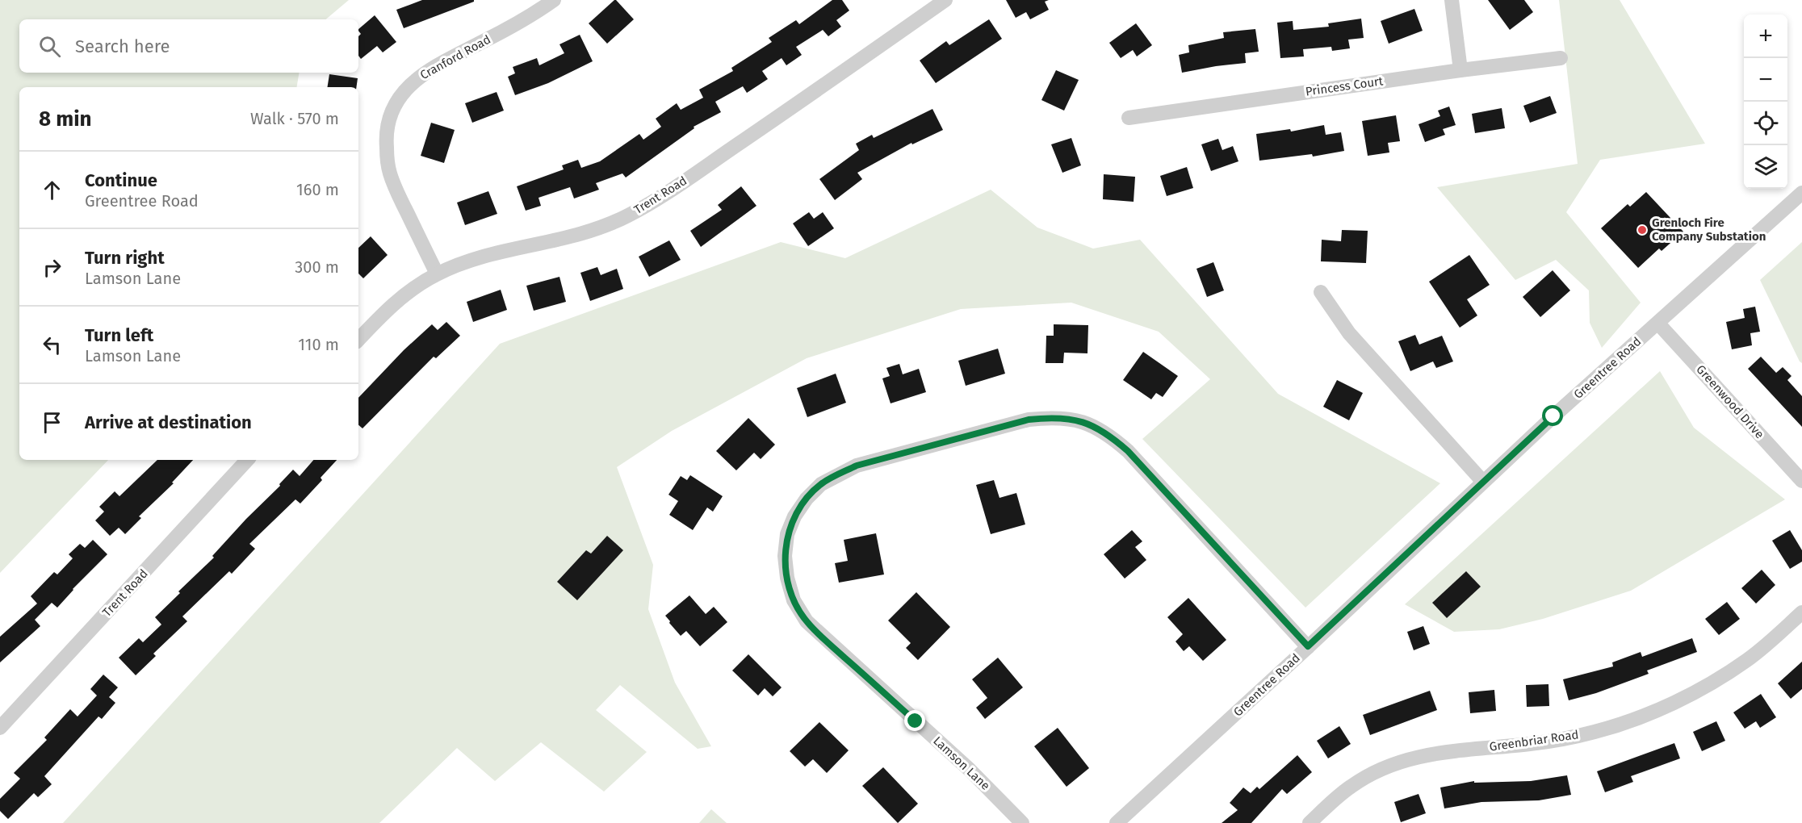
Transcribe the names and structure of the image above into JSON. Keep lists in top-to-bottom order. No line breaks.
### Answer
{"streets":{"street":["Cranford Road","Princess Court","Trent Road","Greentree Road","Greenwood Drive","Greenbriar Road","Lamson Lane"]},"crossings":[["Cranford Road","Trent Road"],["Greentree Road","Greenwood Drive"],["Greentree Road","Lamson Lane"]],"places":["Grenloch Fire Company Substation"],"page":{"map_buttons":["+","−"],"search":"Search here","heading":["8 min","Walk · 570 m"],"list":[["Continue","Greentree Road","160 m"],["Turn right","Lamson Lane","300 m"],["Turn left","Lamson Lane","110 m"],"Arrive at destination"]}}
